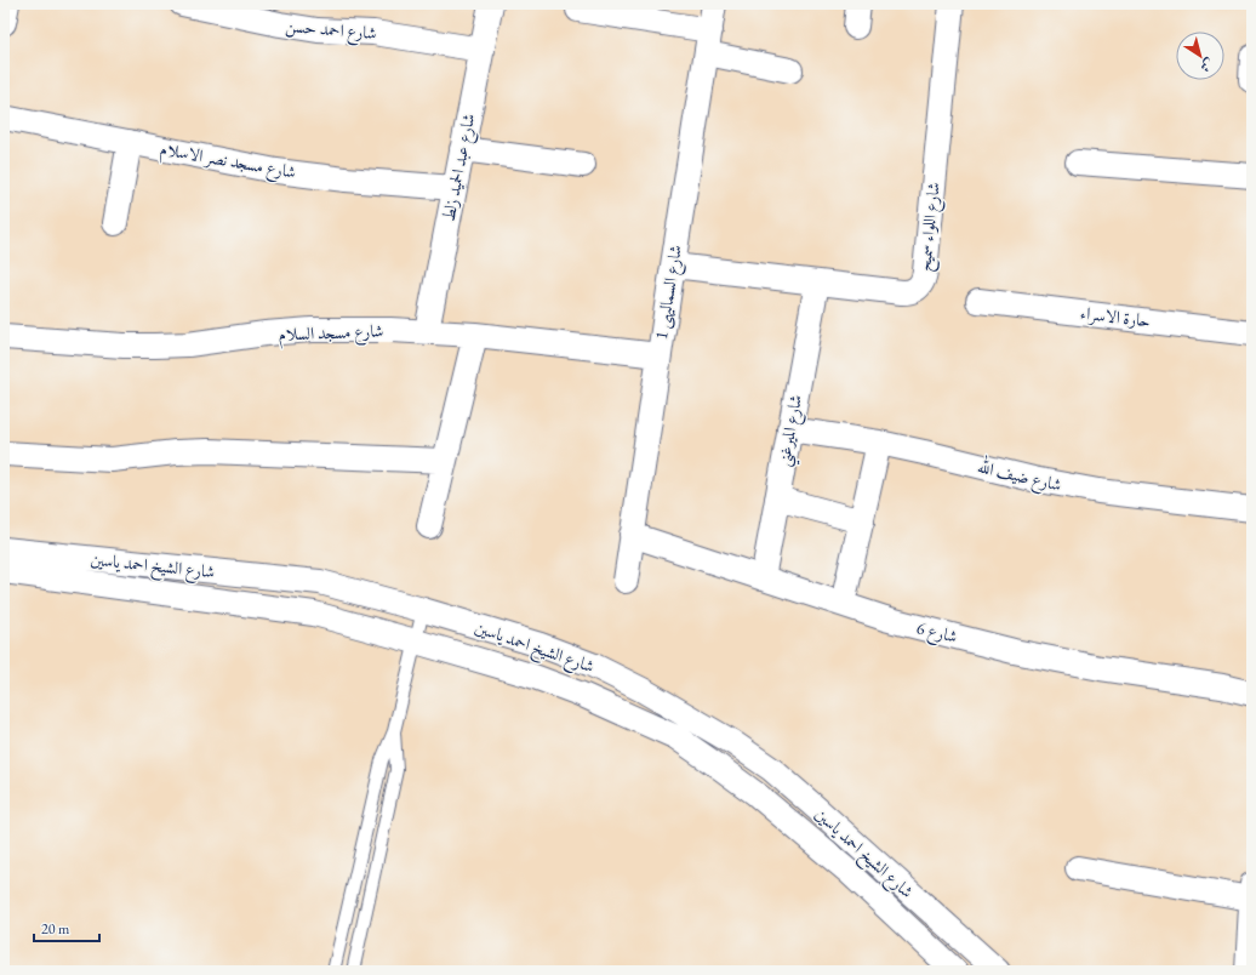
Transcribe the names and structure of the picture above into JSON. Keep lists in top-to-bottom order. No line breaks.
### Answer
{"streets":{"street":["شارع احمد حسن","شارع مسجد نصر الاسلام","شارع عبد الحميد زلط","شارع اللواء سميح","شارع السماليهى 1","حارة الاسراء","شارع مسجد السلام","شارع الميرغني","شارع ضيف الله","شارع الشيخ احمد ياسين","شارع 6"]},"crossings":[["شارع احمد حسن","شارع عبد الحميد زلط"],["شارع مسجد نصر الاسلام","شارع عبد الحميد زلط"],["شارع عبد الحميد زلط","شارع مسجد السلام"],["شارع اللواء سميح","شارع السماليهى 1"],["شارع اللواء سميح","شارع الميرغني"],["شارع السماليهى 1","شارع مسجد السلام"],["شارع السماليهى 1","شارع 6"],["شارع الميرغني","شارع ضيف الله"],["شارع الميرغني","شارع 6"]],"scale_bar":"20 m","north":"bottom right"}
